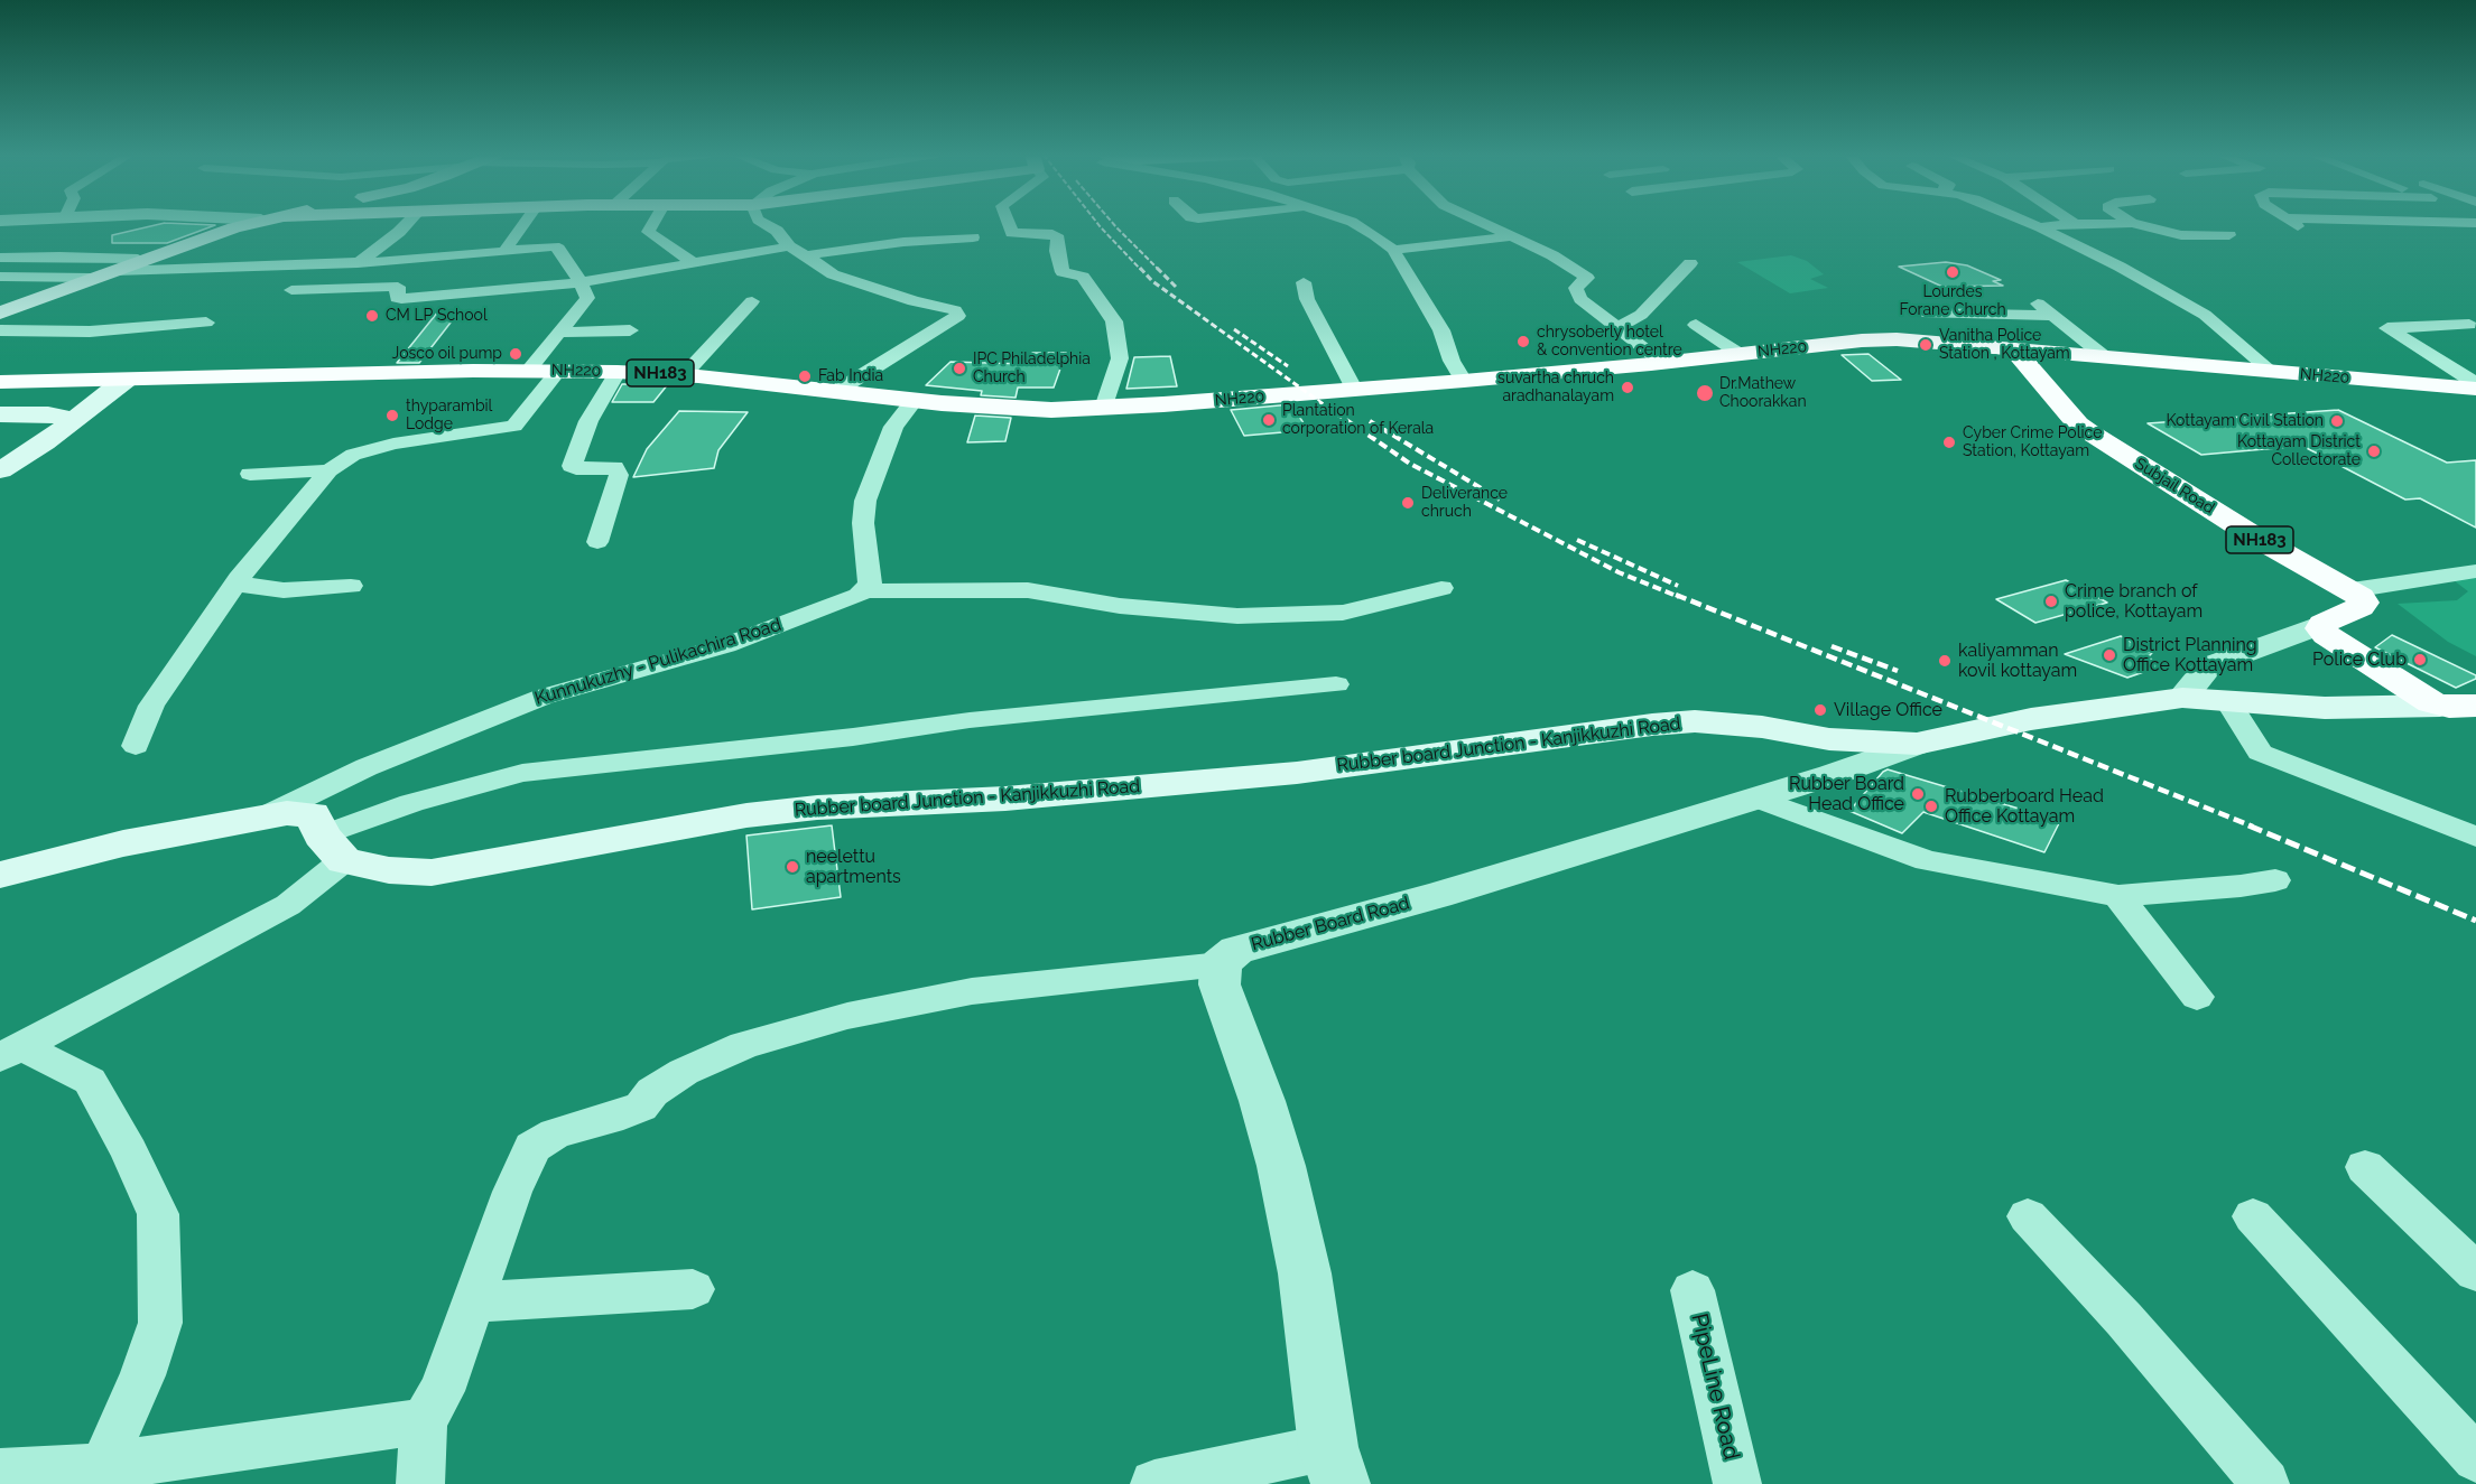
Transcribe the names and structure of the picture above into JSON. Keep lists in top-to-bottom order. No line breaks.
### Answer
{"streets":{"highway":["NH220","NH183","Subjail Road"],"main road":["Rubber board Junction - Kanjikkuzhi Road"],"street":["Kunnukuzhy - Pulikachira Road","Rubber Board Road","PipeLine Road"]},"crossings":[["NH220","Subjail Road"],["Rubber board Junction - Kanjikkuzhi Road","Rubber Board Road"]],"places":["Lourdes Forane Church","CM LP School","chrysoberly hotel & convention centre","Vanitha Police Station , Kottayam","Josco oil pump","IPC Philadelphia Church","Fab India","suvartha chruch aradhanalayam","Dr.Mathew Choorakkan","thyparambil Lodge","Plantation corporation of Kerala","Kottayam Civil Station","Cyber Crime Police Station, Kottayam","Kottayam District Collectorate","Deliverance chruch","Crime branch of police, Kottayam","District Planning Office Kottayam","Police Club","kaliyamman kovil kottayam","Village Office","Rubber Board Head Office","Rubberboard Head Office Kottayam","neelettu apartments"]}
